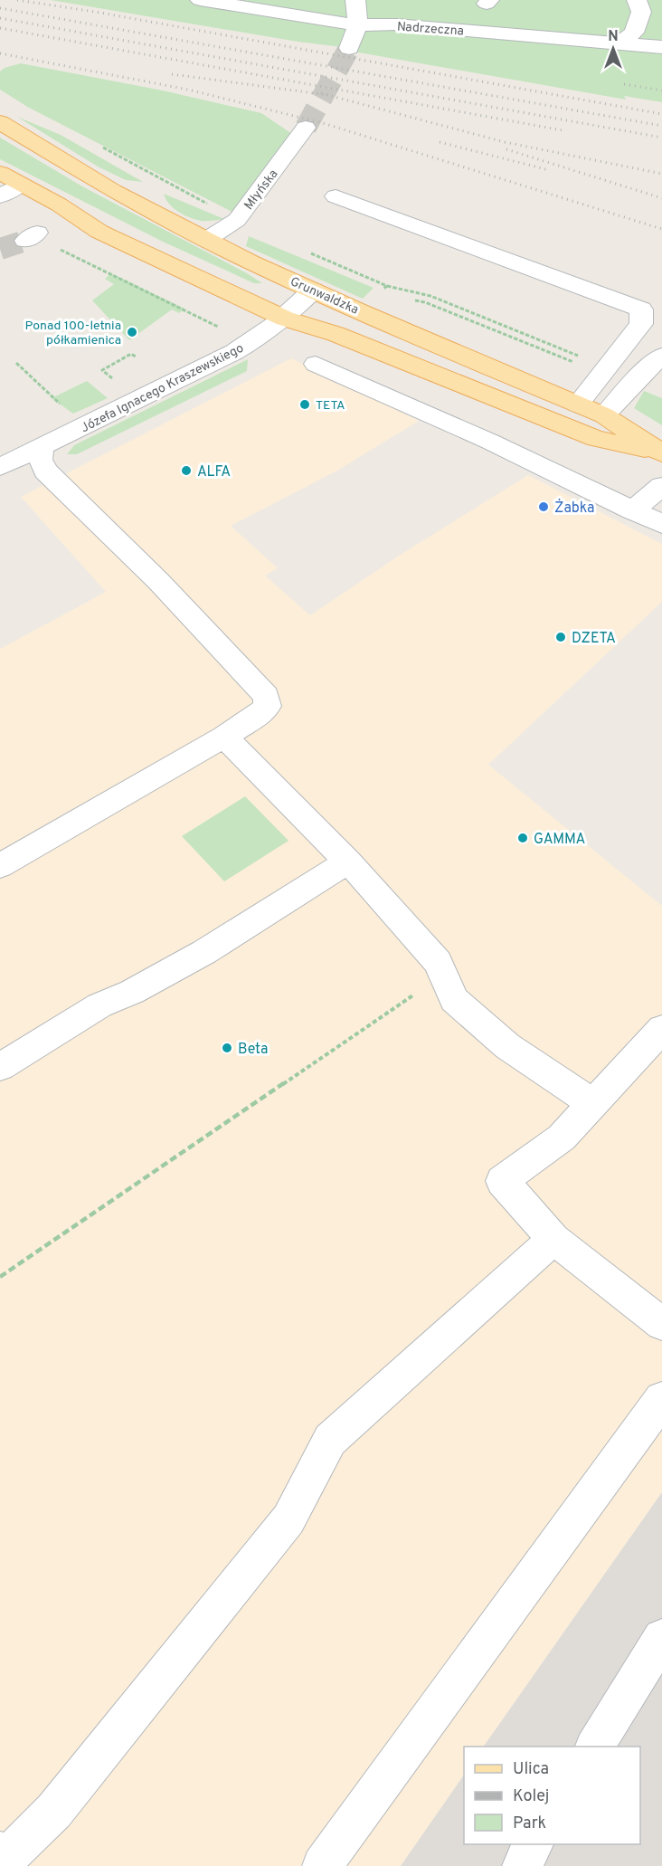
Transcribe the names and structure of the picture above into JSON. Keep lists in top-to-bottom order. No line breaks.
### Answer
{"streets":{"main road":["Grunwaldzka"],"street":["Nadrzeczna","Młyńska","Józefa Ignacego Kraszewskiego"]},"crossings":[["Młyńska","Grunwaldzka"],["Grunwaldzka","Józefa Ignacego Kraszewskiego"]],"places":["Ponad 100-letnia półkamienica","TETA","ALFA","Żabka","DZETA","GAMMA","Beta"],"legend":["Ulica","Kolej","Park"],"north":"top"}
